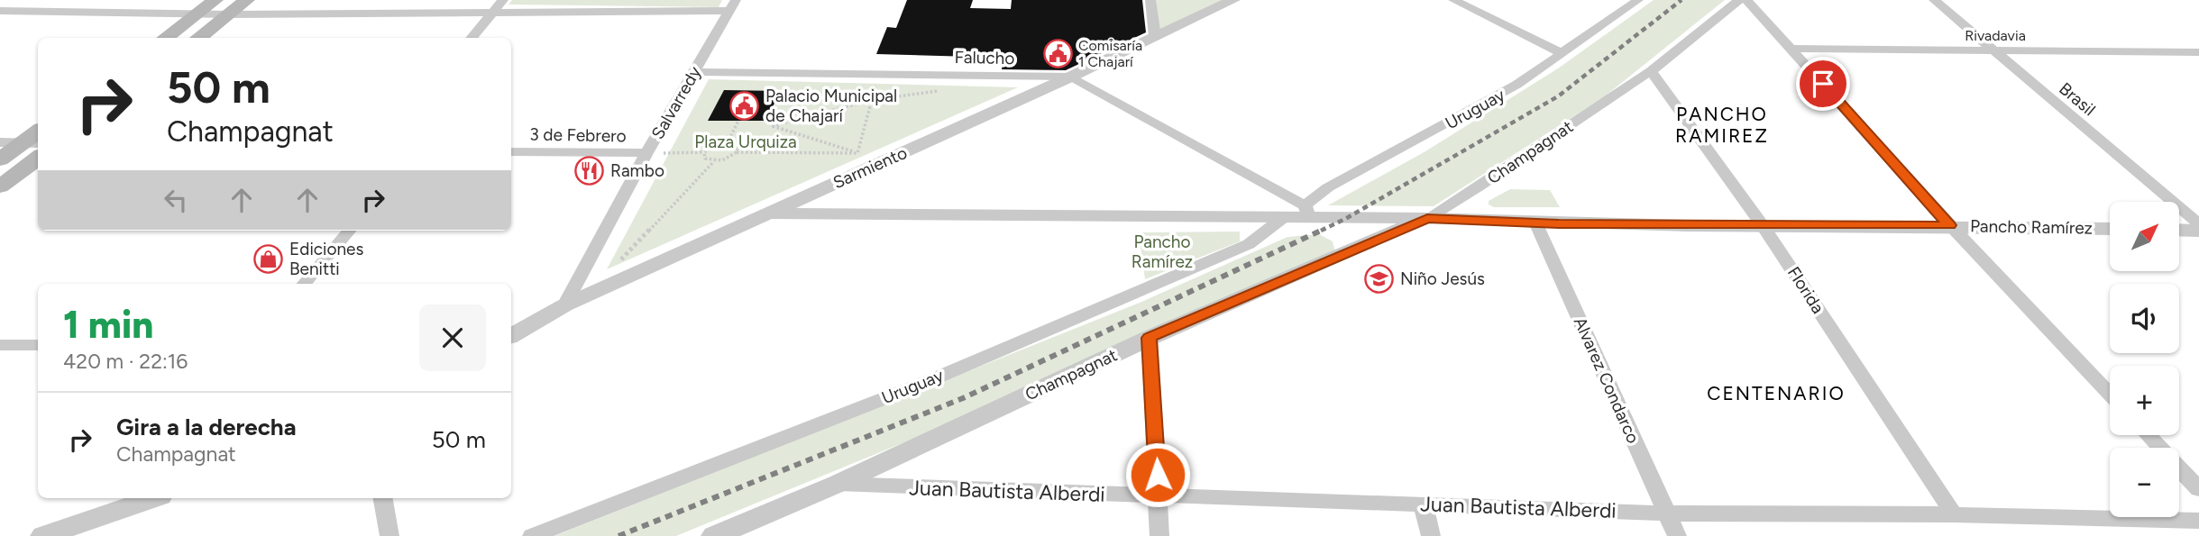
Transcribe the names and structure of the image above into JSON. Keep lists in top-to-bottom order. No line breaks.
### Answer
{"streets":{"street":["Rivadavia","Falucho","Brasil","Salvarredy","Uruguay","3 de Febrero","Champagnat","Sarmiento","Pancho Ramírez","Florida","Alvarez Condarco","Juan Bautista Alberdi"]},"crossings":[["Rivadavia","Brasil"],["Falucho","Salvarredy"],["Falucho","Uruguay"],["Falucho","Sarmiento"],["Falucho","Pancho Ramírez"],["Salvarredy","3 de Febrero"],["Salvarredy","Sarmiento"],["Uruguay","Pancho Ramírez"],["Champagnat","Pancho Ramírez"],["Champagnat","Florida"],["Champagnat","Juan Bautista Alberdi"],["Sarmiento","Pancho Ramírez"],["Pancho Ramírez","Florida"],["Pancho Ramírez","Alvarez Condarco"],["Florida","Juan Bautista Alberdi"],["Alvarez Condarco","Juan Bautista Alberdi"]],"districts":["PANCHO RAMIREZ","CENTENARIO"],"parks":["Plaza Urquiza","Pancho Ramírez"],"places":{"public building":["Comisaría 1 Chajarí","Palacio Municipal de Chajarí"],"restaurant":["Rambo"],"shop":["Ediciones Benitti"],"school or university":["Niño Jesús"]},"north":"top right","page":{"turn":["50 m","Champagnat"],"map_buttons":["+","−"],"heading":["1 min","420 m · 22:16"],"list":[{"name":"Gira a la derecha","note":"Champagnat","value":"50 m"}]}}
